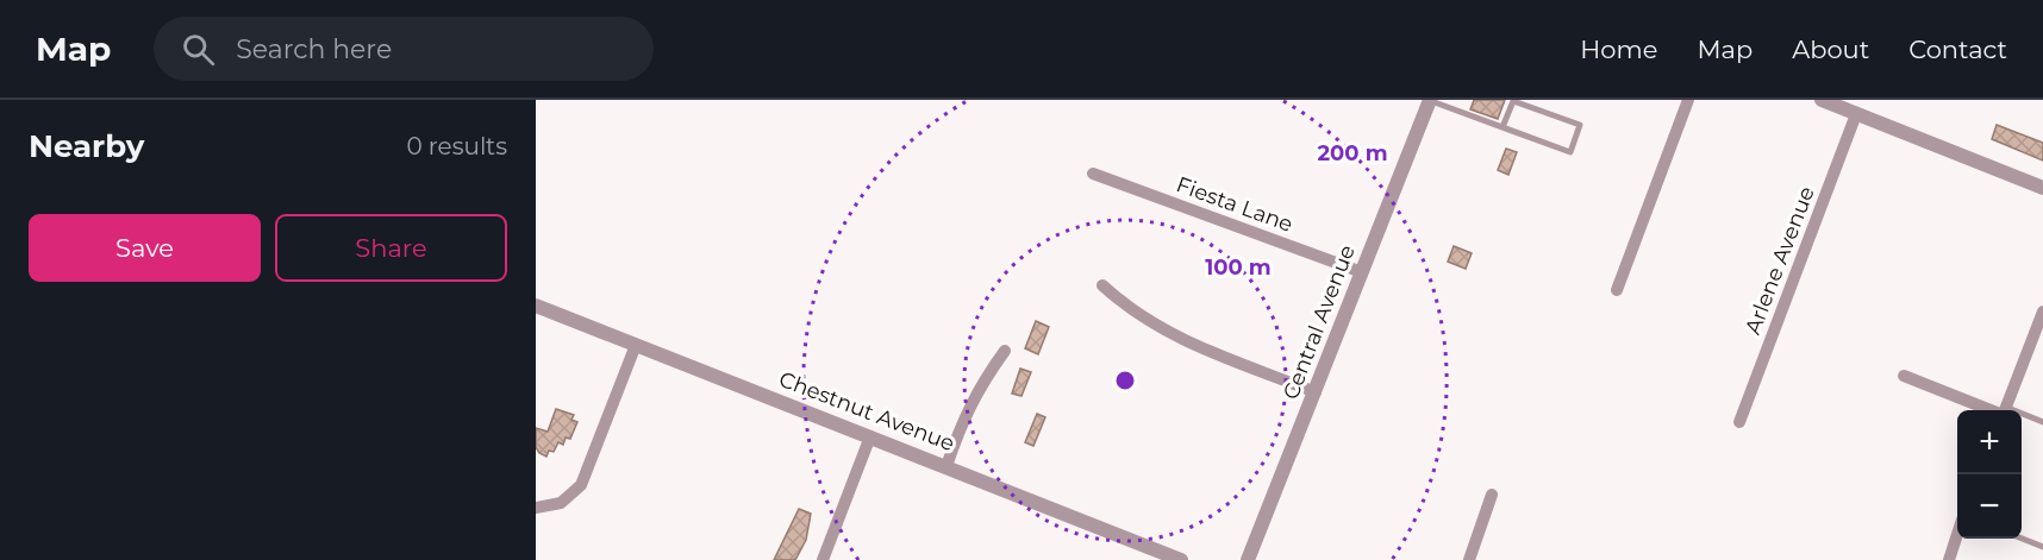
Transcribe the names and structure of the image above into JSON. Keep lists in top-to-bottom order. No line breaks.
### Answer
{"streets":{"street":["Fiesta Lane","Arlene Avenue","Central Avenue","Chestnut Avenue"]},"crossings":[["Fiesta Lane","Central Avenue"]],"page":{"header":"Map","search":"Search here","nav":["Home","Map","About","Contact"],"heading":["Nearby","0 results"],"buttons":["Save","Share"],"map_buttons":["+","−"]},"rings":["200 m","100 m"]}
